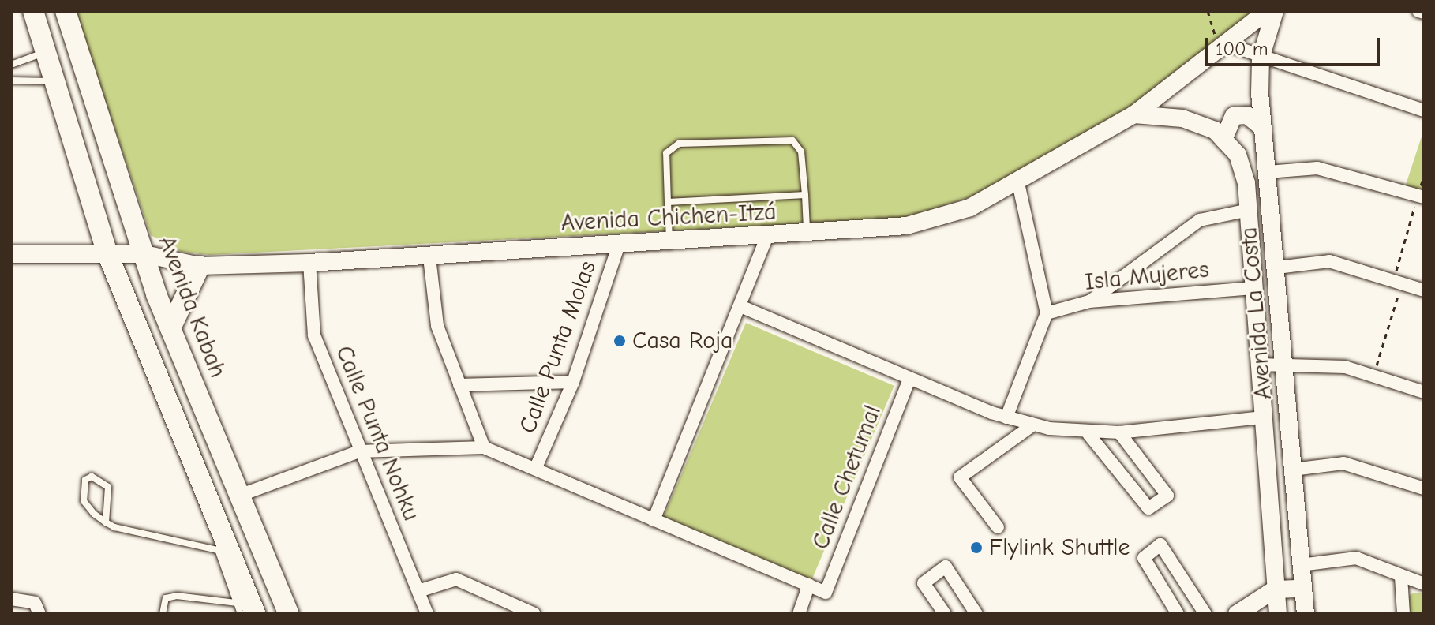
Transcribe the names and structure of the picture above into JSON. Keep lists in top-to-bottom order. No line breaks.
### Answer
{"streets":{"main road":["Avenida Chichen-Itzá","Avenida Kabah","Avenida La Costa"],"street":["Isla Mujeres","Calle Punta Molas","Calle Punta Nohku","Calle Chetumal"]},"crossings":[["Avenida Chichen-Itzá","Avenida Kabah"],["Avenida Chichen-Itzá","Calle Punta Molas"],["Avenida Chichen-Itzá","Calle Punta Nohku"],["Isla Mujeres","Avenida La Costa"]],"places":["Casa Roja","Flylink Shuttle"],"scale_bar":"100 m"}
